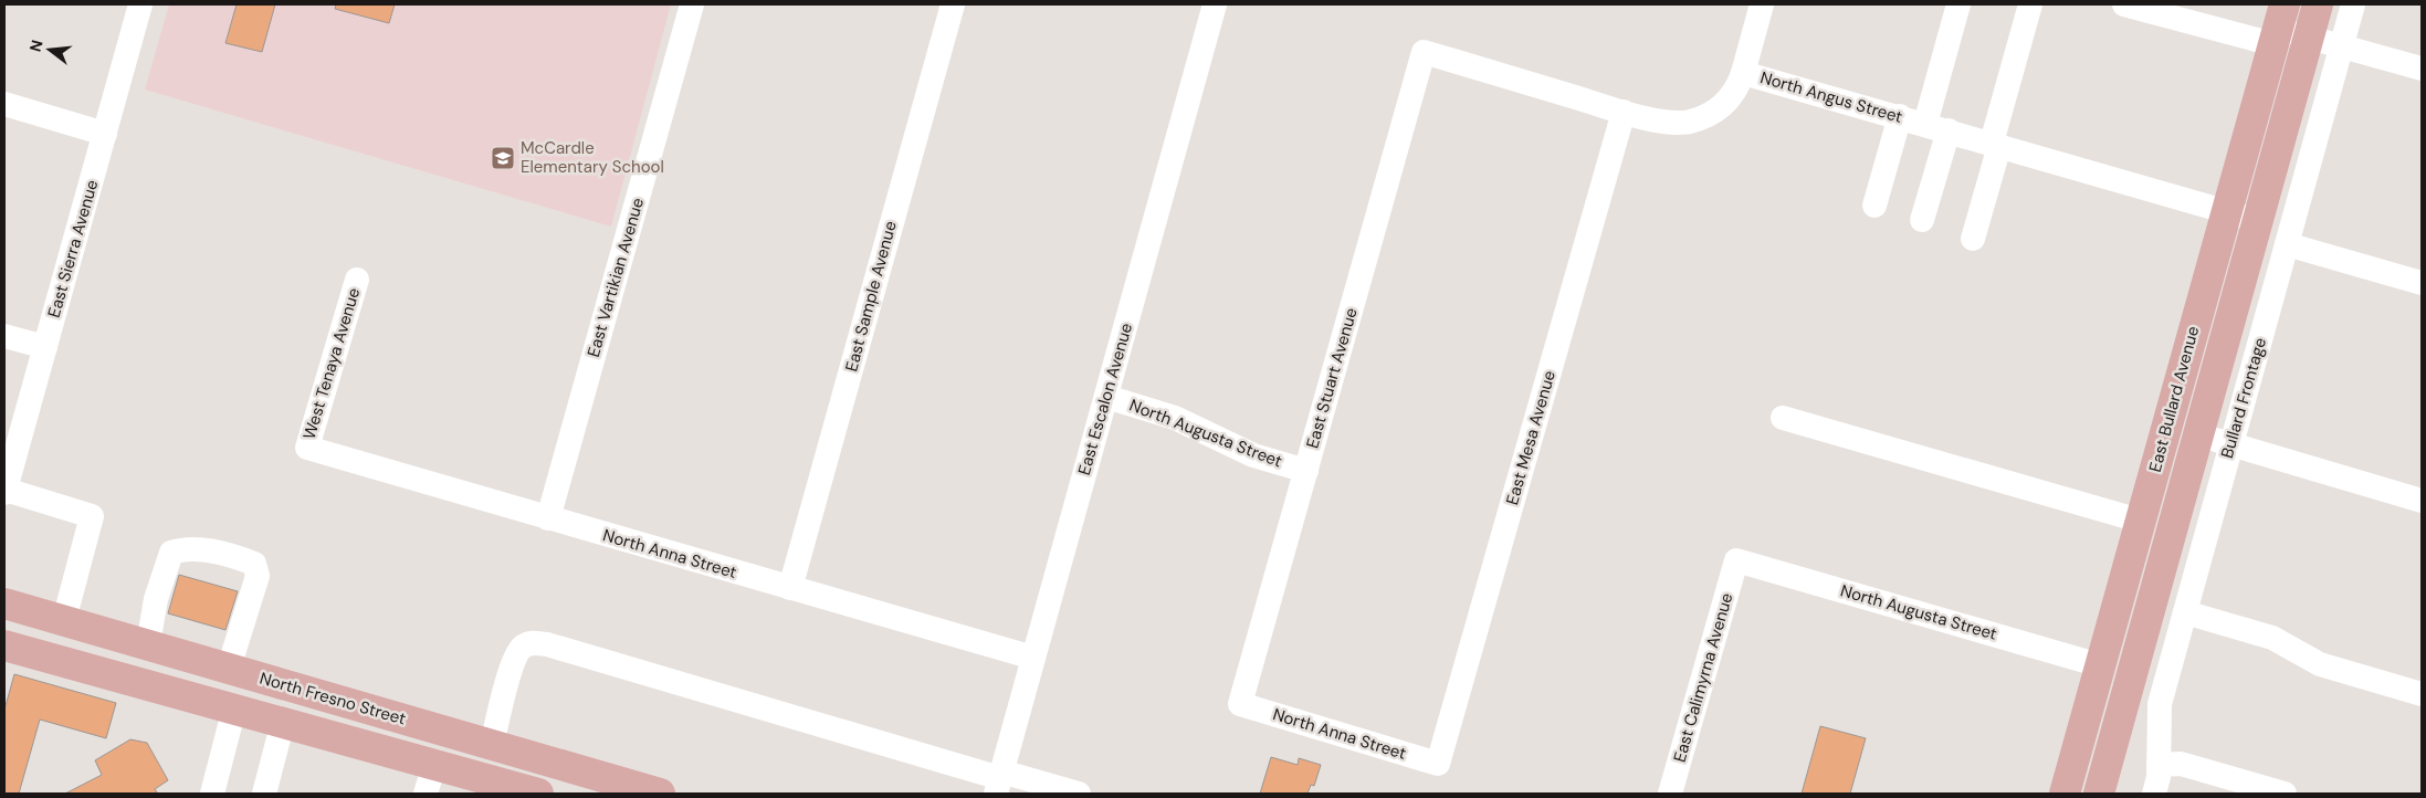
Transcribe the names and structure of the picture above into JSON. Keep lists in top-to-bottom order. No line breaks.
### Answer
{"streets":{"main road":["East Bullard Avenue","North Fresno Street"],"street":["North Angus Street","East Sierra Avenue","East Vartikian Avenue","East Sample Avenue","West Tenaya Avenue","East Stuart Avenue","Bullard Frontage","East Escalon Avenue","North Augusta Street","East Mesa Avenue","North Anna Street","East Calimyrna Avenue"]},"crossings":[["North Angus Street","East Stuart Avenue"],["North Angus Street","East Bullard Avenue"],["North Angus Street","East Mesa Avenue"],["East Vartikian Avenue","North Anna Street"],["East Sample Avenue","North Anna Street"],["West Tenaya Avenue","North Anna Street"],["East Stuart Avenue","North Augusta Street"],["East Stuart Avenue","North Anna Street"],["East Escalon Avenue","North Augusta Street"],["East Escalon Avenue","North Anna Street"],["East Bullard Avenue","North Augusta Street"],["North Augusta Street","East Calimyrna Avenue"],["East Mesa Avenue","North Anna Street"]],"places":{"school or university":["McCardle Elementary School"]},"north":"left"}
